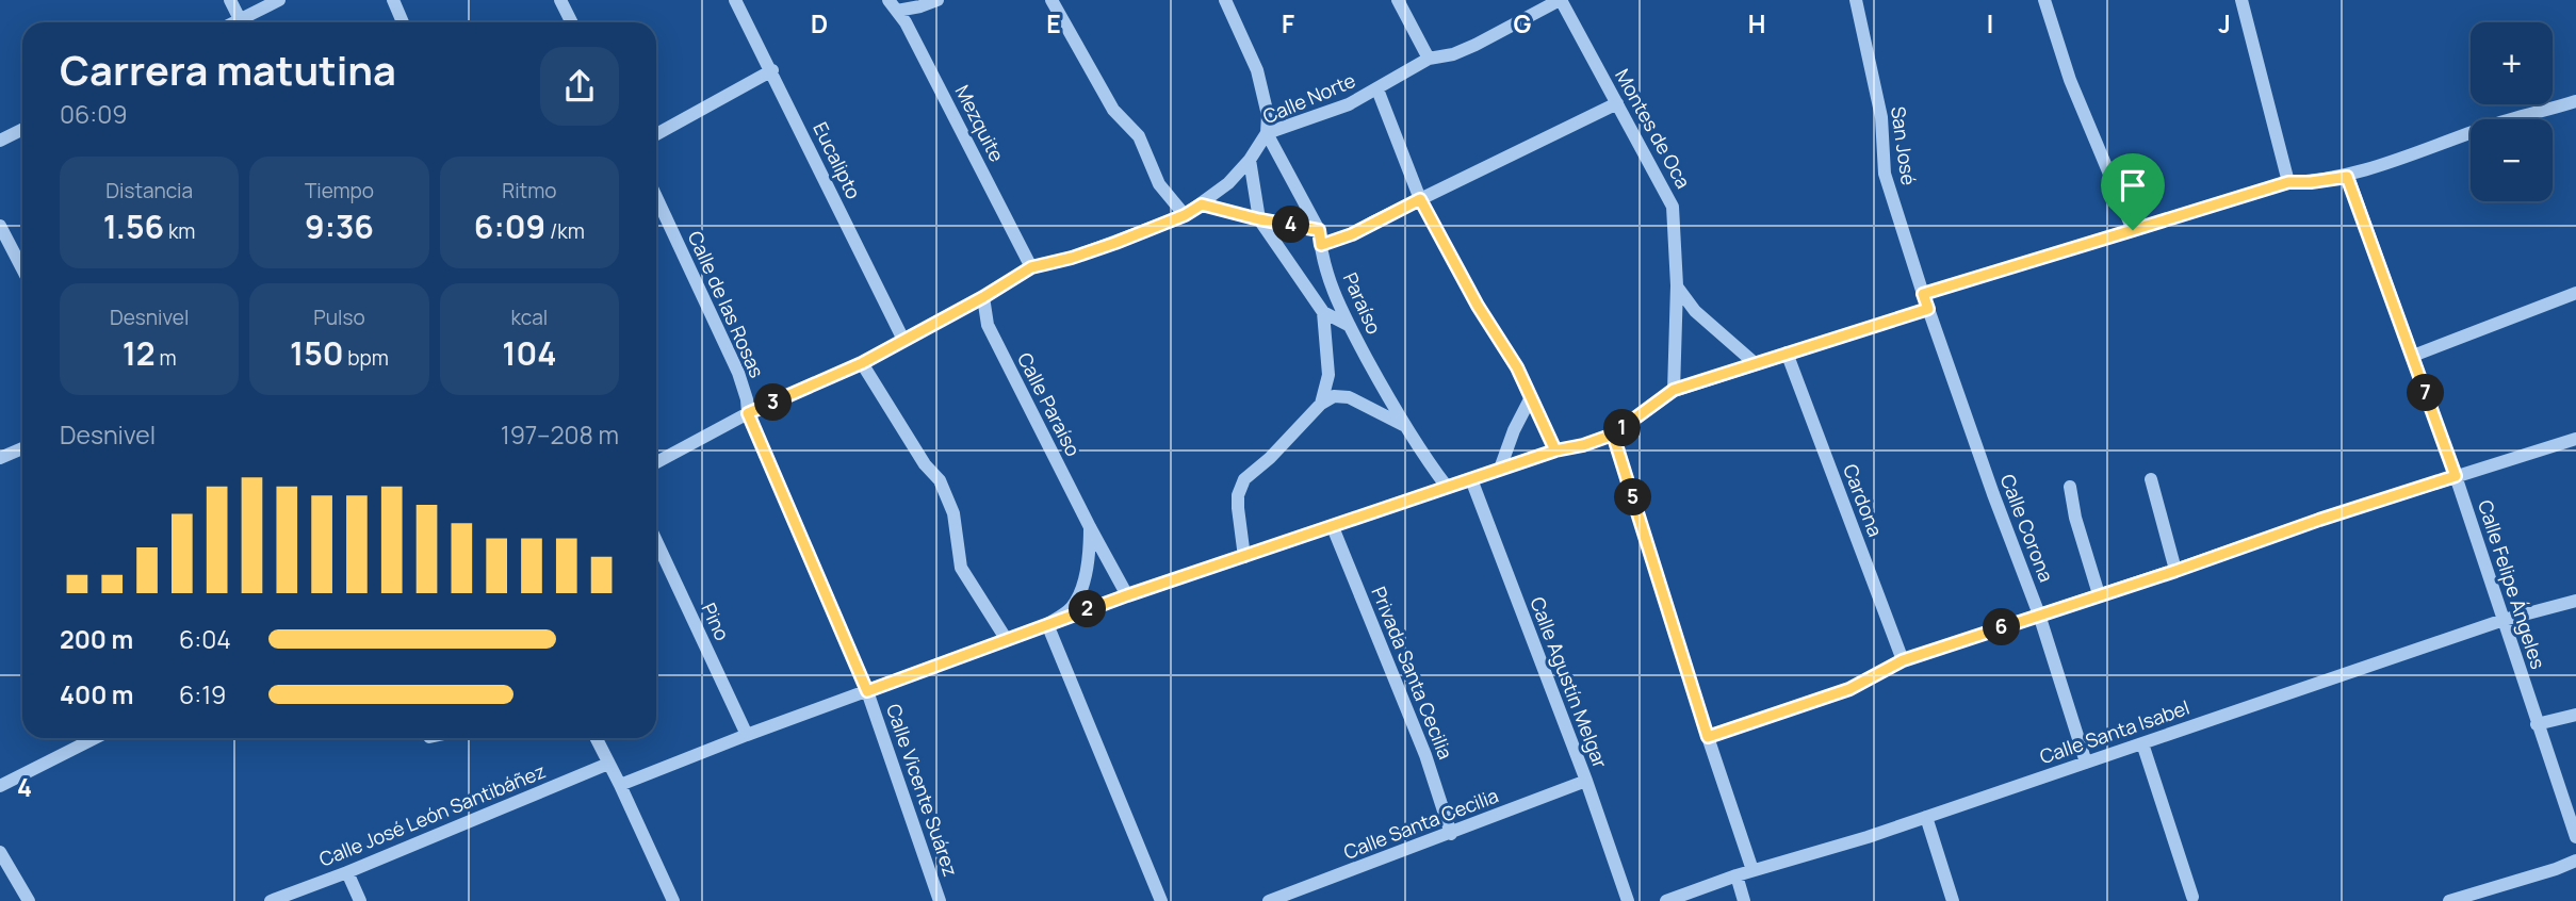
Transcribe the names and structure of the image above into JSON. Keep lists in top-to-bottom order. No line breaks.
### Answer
{"streets":{"street":["Calle Norte","Mezquite","Montes de Oca","San José","Eucalipto","Paraíso","Calle de las Rosas","Calle Paraíso","Cardona","Calle Corona","Calle Felipe Ángeles","Pino","Privada Santa Cecilia","Calle Agustín Melgar","Calle Santa Isabel","Calle Vicente Suárez","Calle José León Santibáñez","Calle Santa Cecilia"]},"crossings":[["Calle Norte","Mezquite"],["Calle Norte","Montes de Oca"],["Calle Norte","Eucalipto"],["Calle Norte","Paraíso"],["Calle Norte","Calle de las Rosas"],["Calle Norte","Calle Paraíso"],["Calle de las Rosas","Calle Vicente Suárez"],["Calle Corona","Calle Santa Isabel"],["Calle Felipe Ángeles","Calle Santa Isabel"],["Privada Santa Cecilia","Calle Santa Cecilia"],["Calle Agustín Melgar","Calle Santa Cecilia"]],"page":{"map_buttons":["+","−"],"heading":["Carrera matutina","06:09"],"stats":[["Distancia","1.56 km"],["Tiempo","9:36"],["Ritmo","6:09 /km"],["Desnivel","12 m"],["Pulso","150 bpm"],["kcal","104"]],"pins":["4","7","3","1","5","2","6"],"chart":["Desnivel","197–208 m"],"list":[{"name":"200 m","note":"6:04"},{"name":"400 m","note":"6:19"}]},"grid":{"columns":["D","E","F","G","H","I","J"],"rows":["4"]}}
